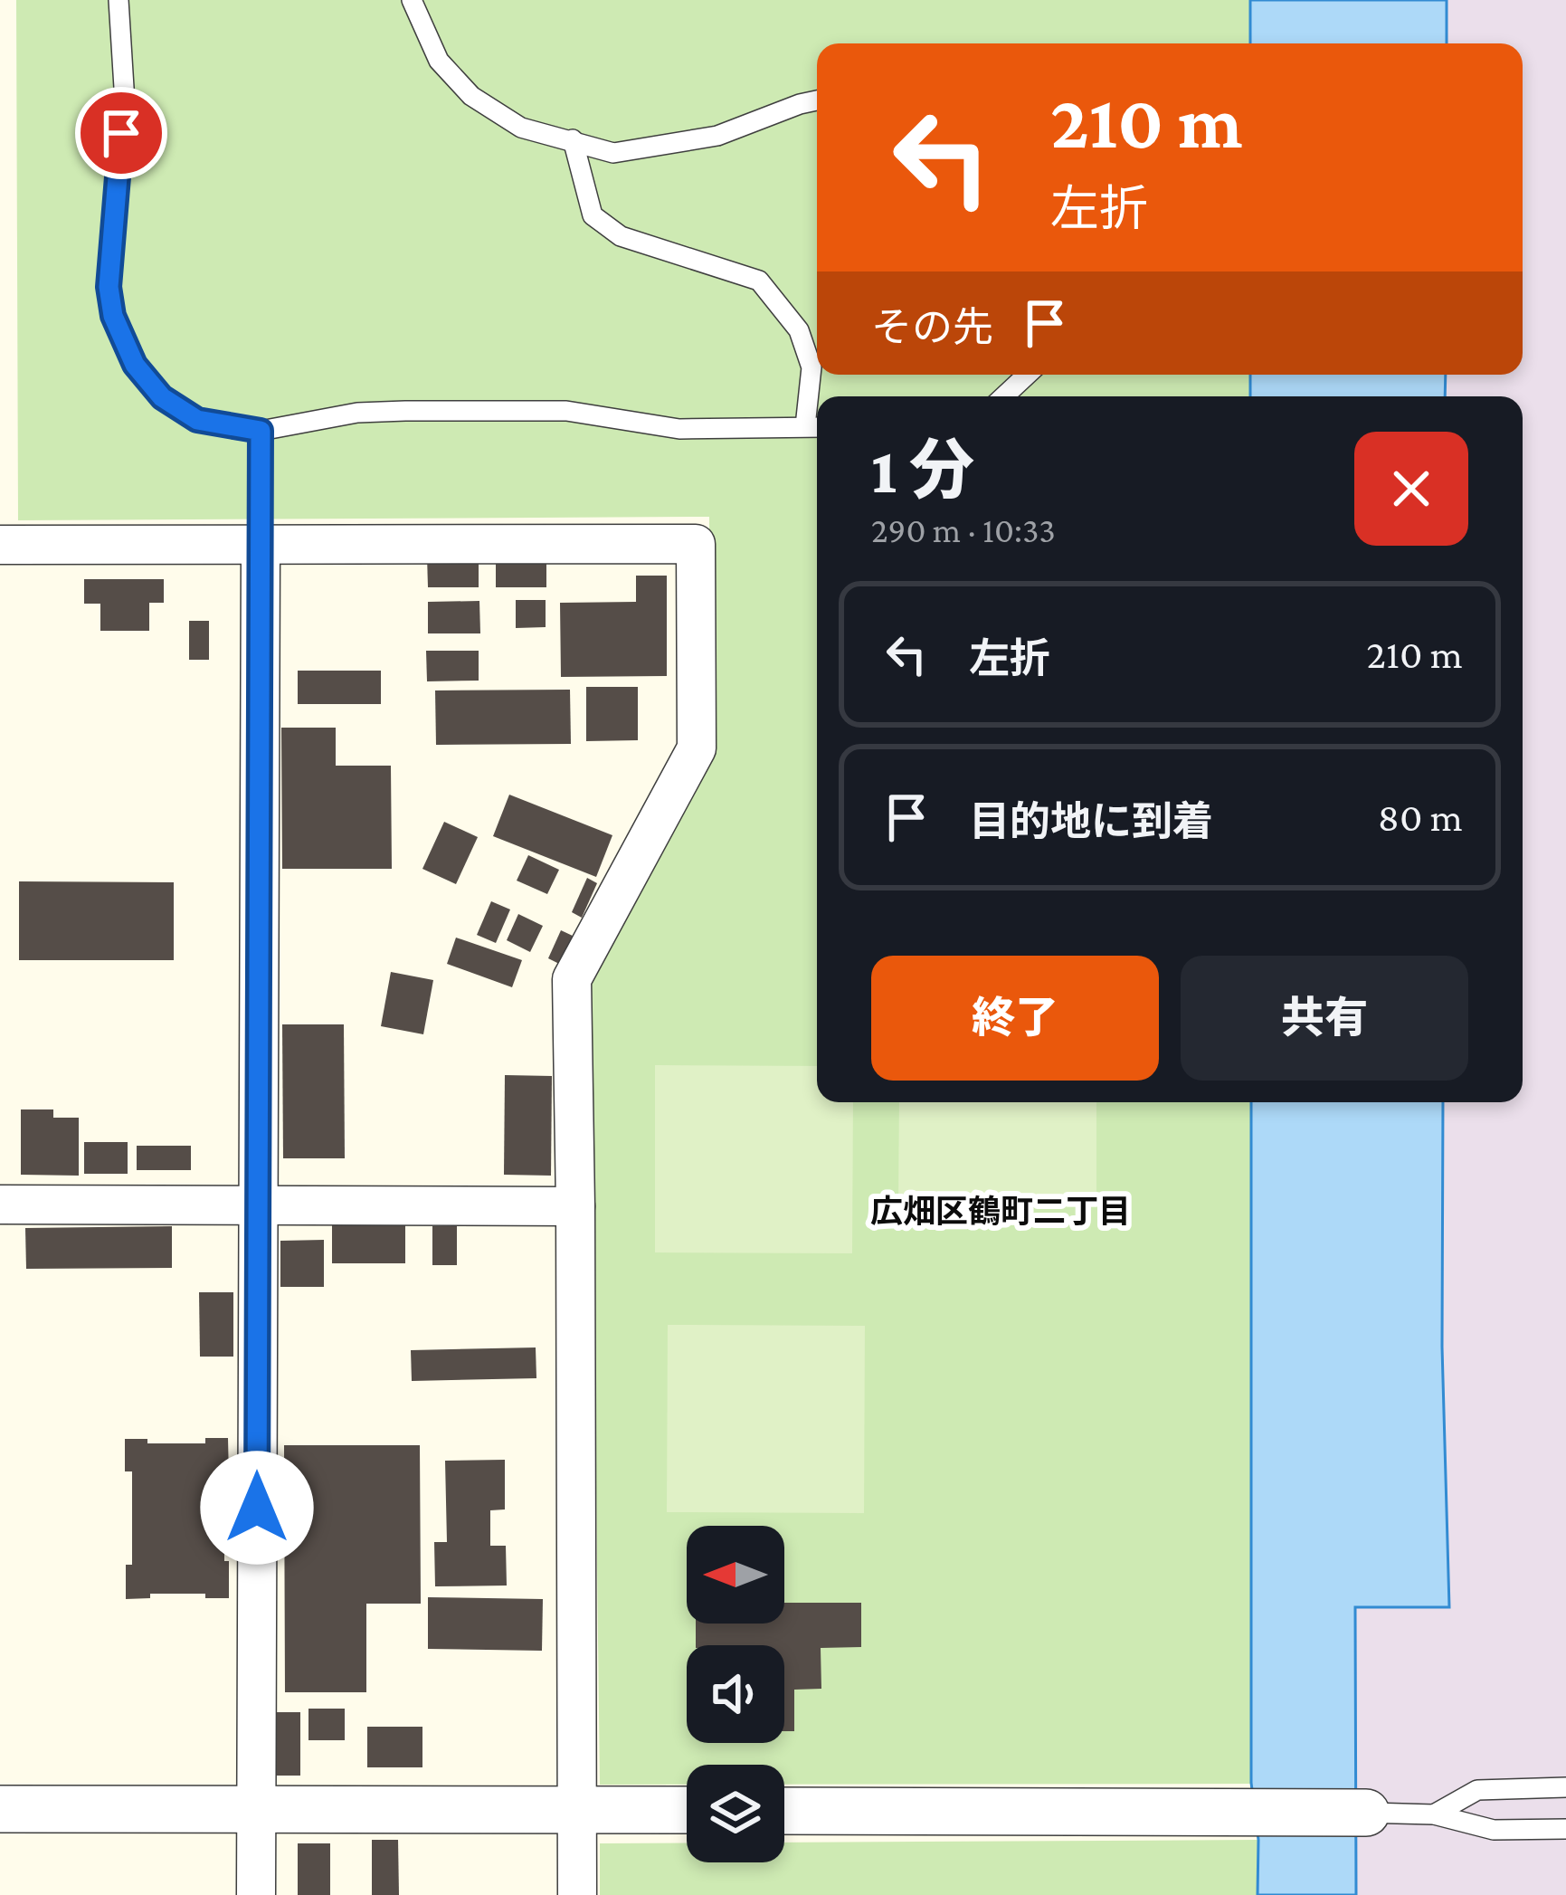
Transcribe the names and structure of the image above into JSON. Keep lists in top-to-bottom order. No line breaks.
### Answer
{"districts":["広畑区鶴町二丁目"],"north":"left","page":{"turn":["210 m","左折"],"then":"その先","heading":["1 分","290 m · 10:33"],"list":[{"name":"左折","value":"210 m"},{"name":"目的地に到着","value":"80 m"}],"buttons":["終了","共有"]}}
